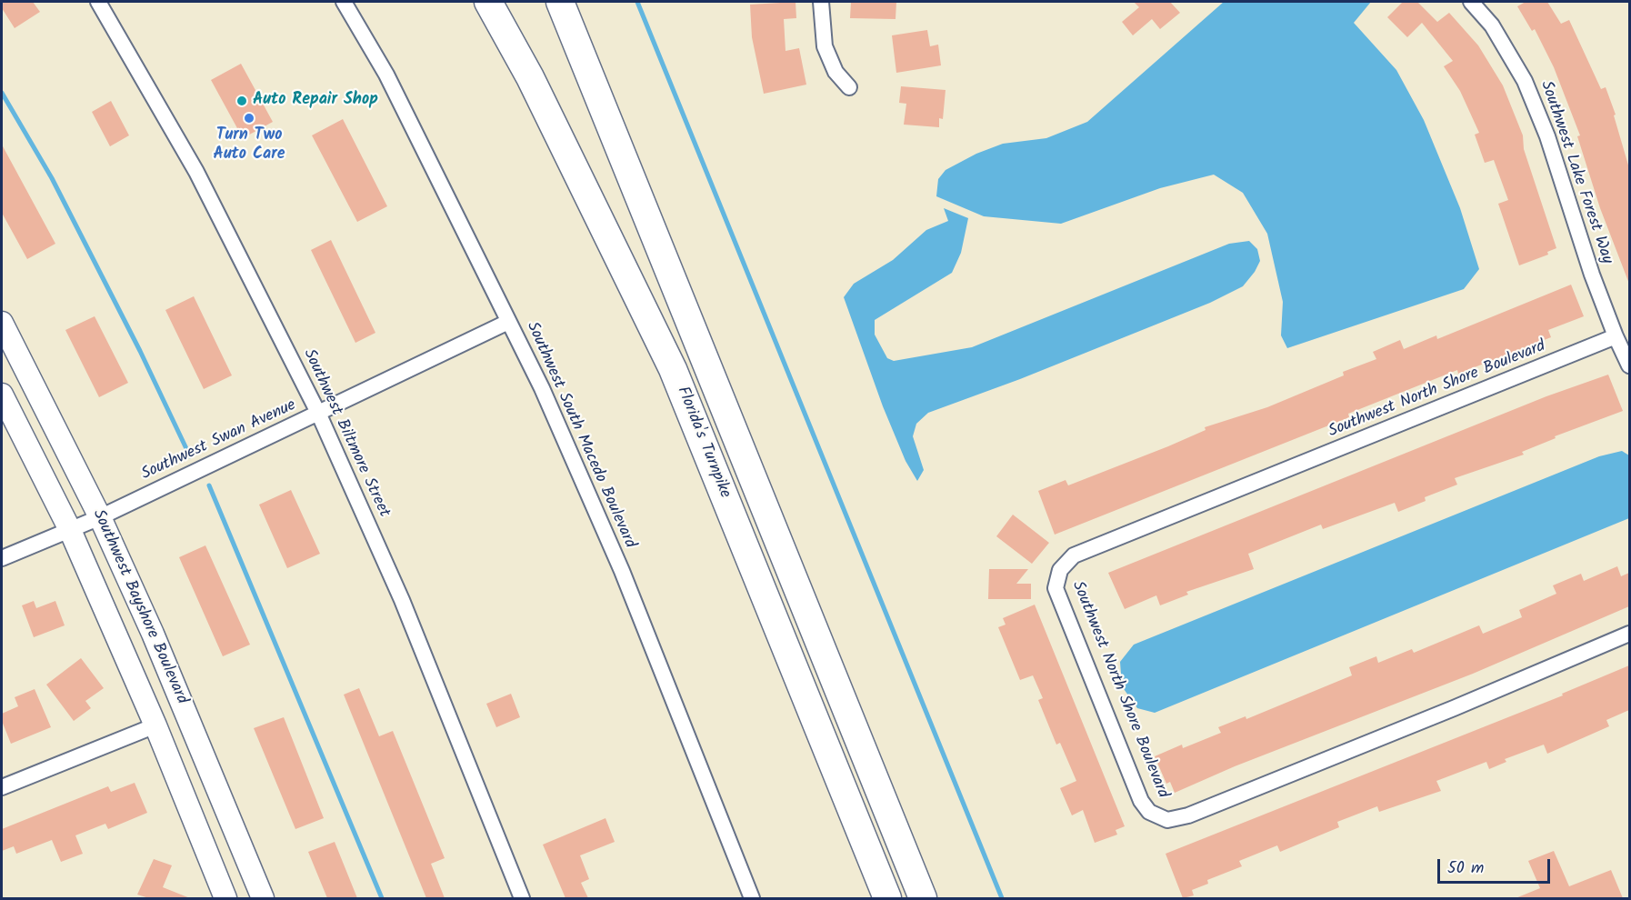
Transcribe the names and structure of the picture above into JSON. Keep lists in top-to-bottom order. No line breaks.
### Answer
{"streets":{"highway":["Florida's Turnpike"],"main road":["Southwest Bayshore Boulevard"],"street":["Southwest Lake Forest Way","Southwest North Shore Boulevard","Southwest Biltmore Street","Southwest South Macedo Boulevard","Southwest Swan Avenue"]},"crossings":[["Southwest Lake Forest Way","Southwest North Shore Boulevard"],["Southwest Biltmore Street","Southwest Swan Avenue"],["Southwest South Macedo Boulevard","Southwest Swan Avenue"],["Southwest Swan Avenue","Southwest Bayshore Boulevard"]],"places":["Auto Repair Shop","Turn Two Auto Care"],"scale_bar":"50 m"}
